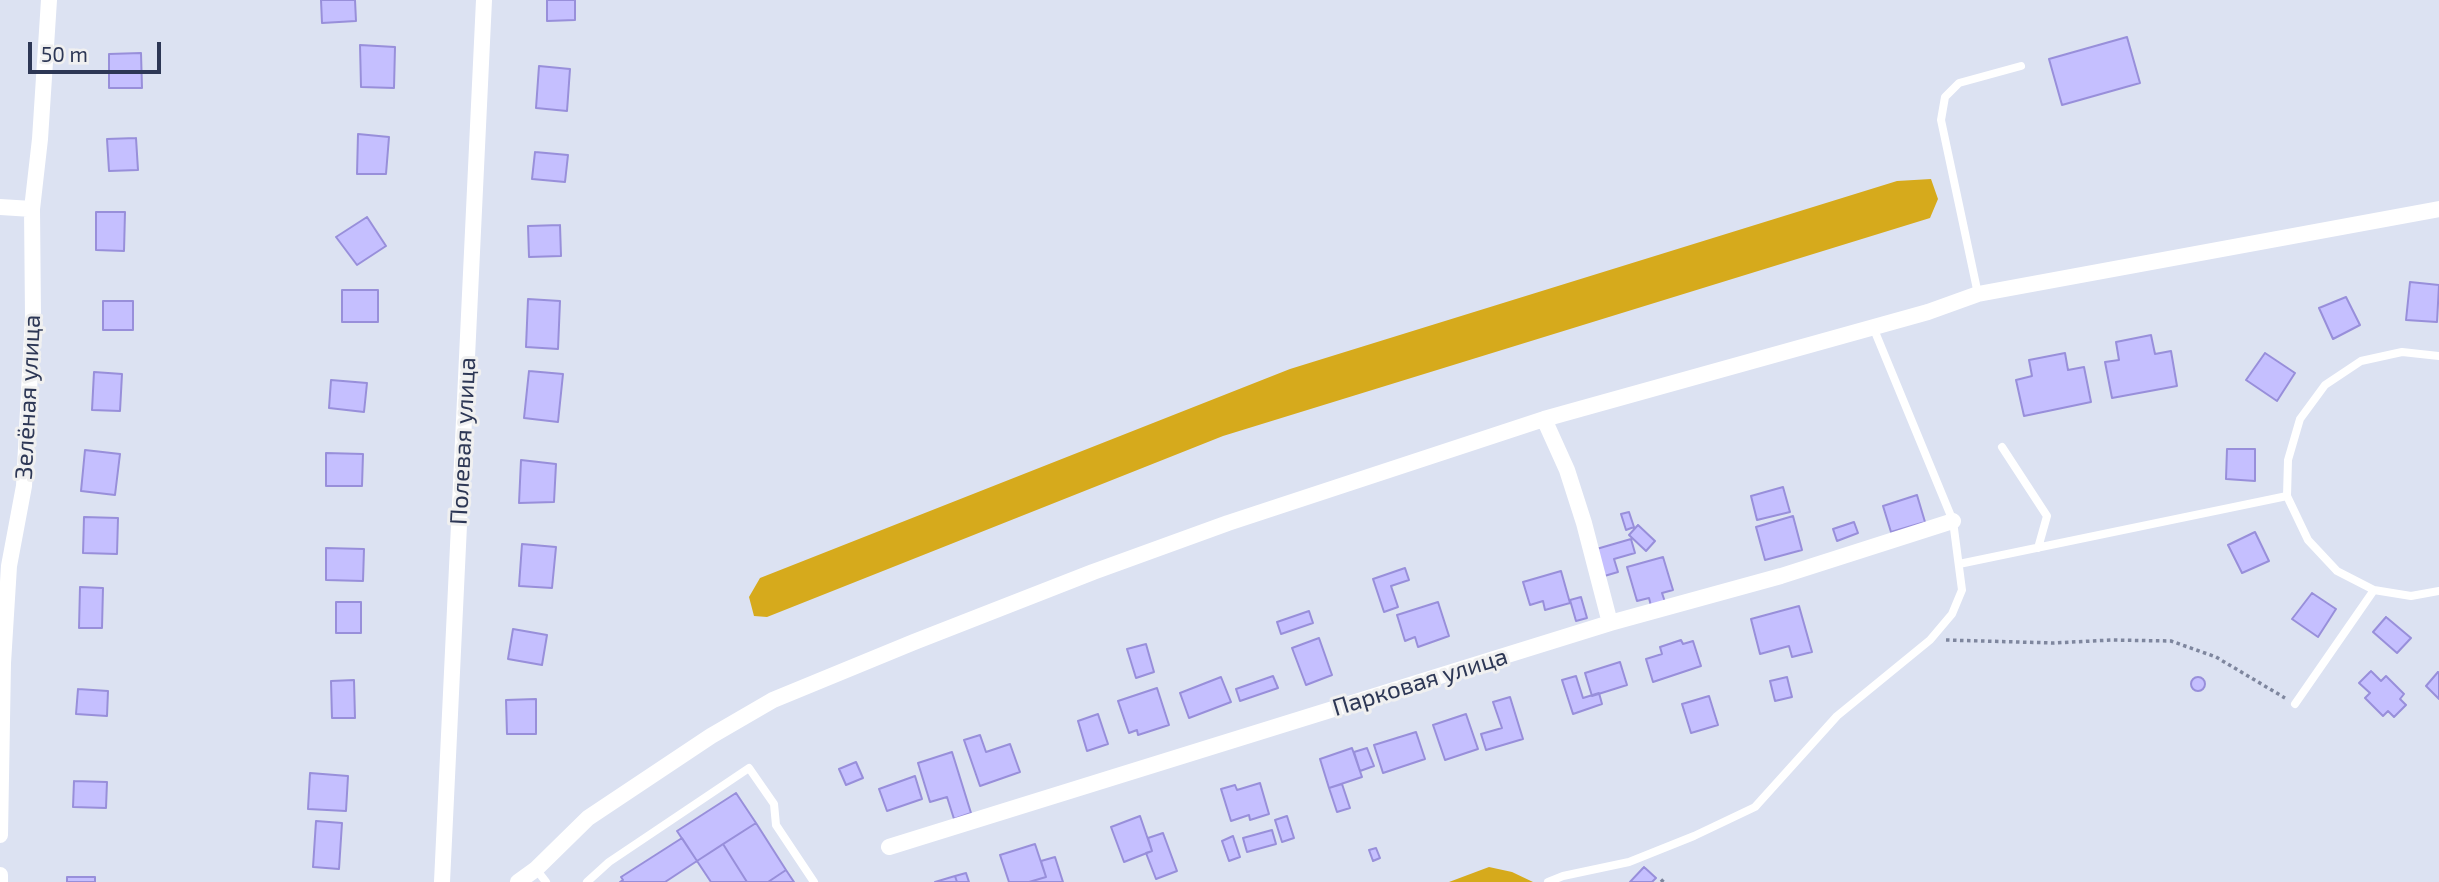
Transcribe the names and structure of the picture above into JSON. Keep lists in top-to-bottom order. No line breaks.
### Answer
{"streets":{"street":["Зелёная улица","Полевая улица","Парковая улица"]},"scale_bar":"50 m"}
